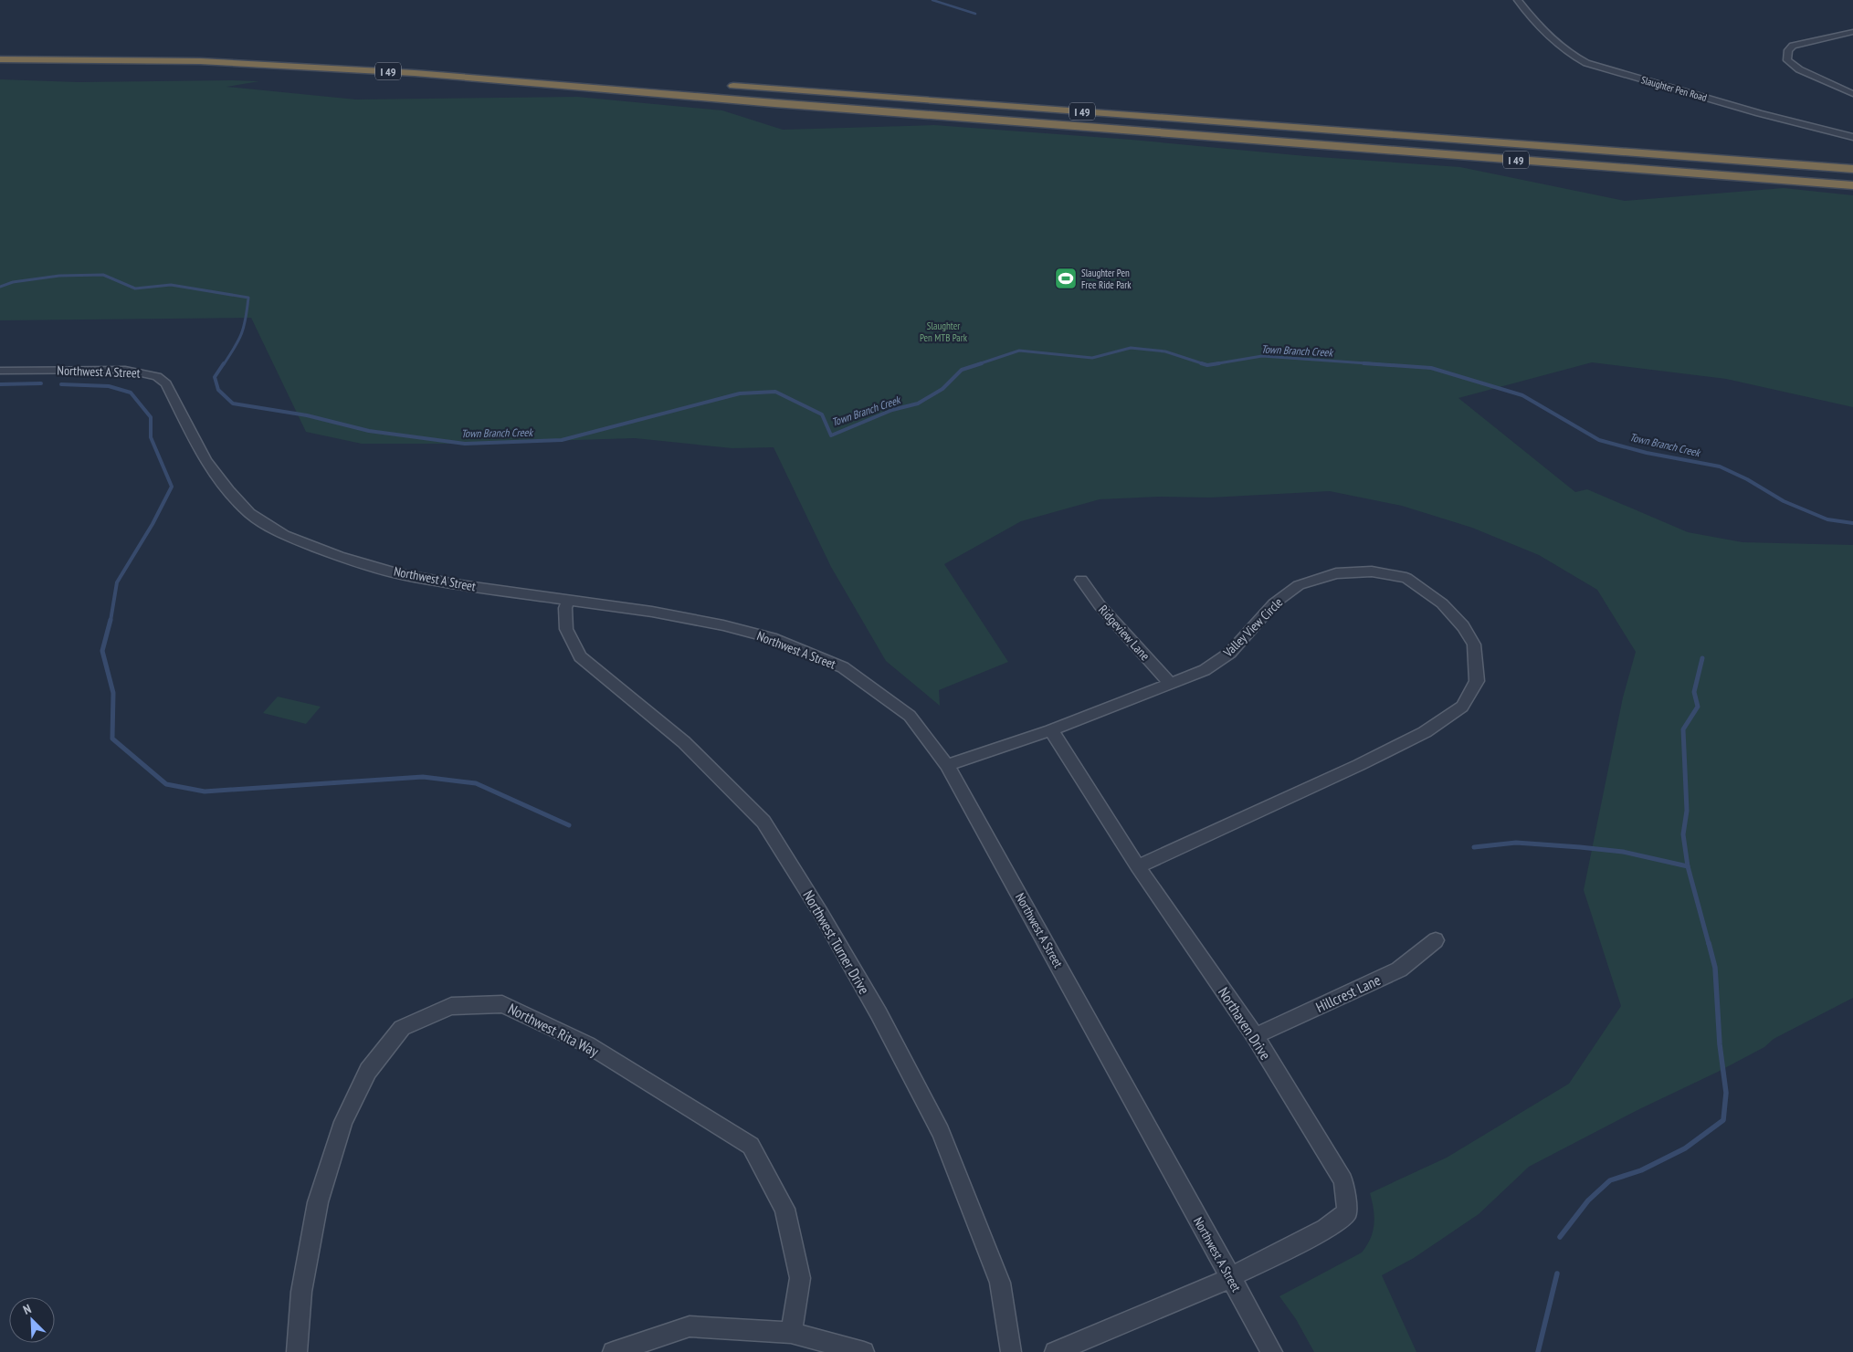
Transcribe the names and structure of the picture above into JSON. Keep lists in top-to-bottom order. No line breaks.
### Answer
{"streets":{"highway":["I 49"],"street":["Slaughter Pen Road","Northwest A Street","Valley View Circle","Ridgeview Lane","Northwest Turner Drive","Hillcrest Lane","Northaven Drive","Northwest Rita Way"]},"crossings":[["Northwest A Street","Valley View Circle"],["Northwest A Street","Northwest Turner Drive"],["Northwest A Street","Northaven Drive"],["Valley View Circle","Ridgeview Lane"],["Valley View Circle","Northaven Drive"],["Hillcrest Lane","Northaven Drive"]],"water":["Town Branch Creek"],"parks":["Slaughter Pen MTB Park"],"places":{"sports":["Slaughter Pen Free Ride Park"]},"north":"top left"}
